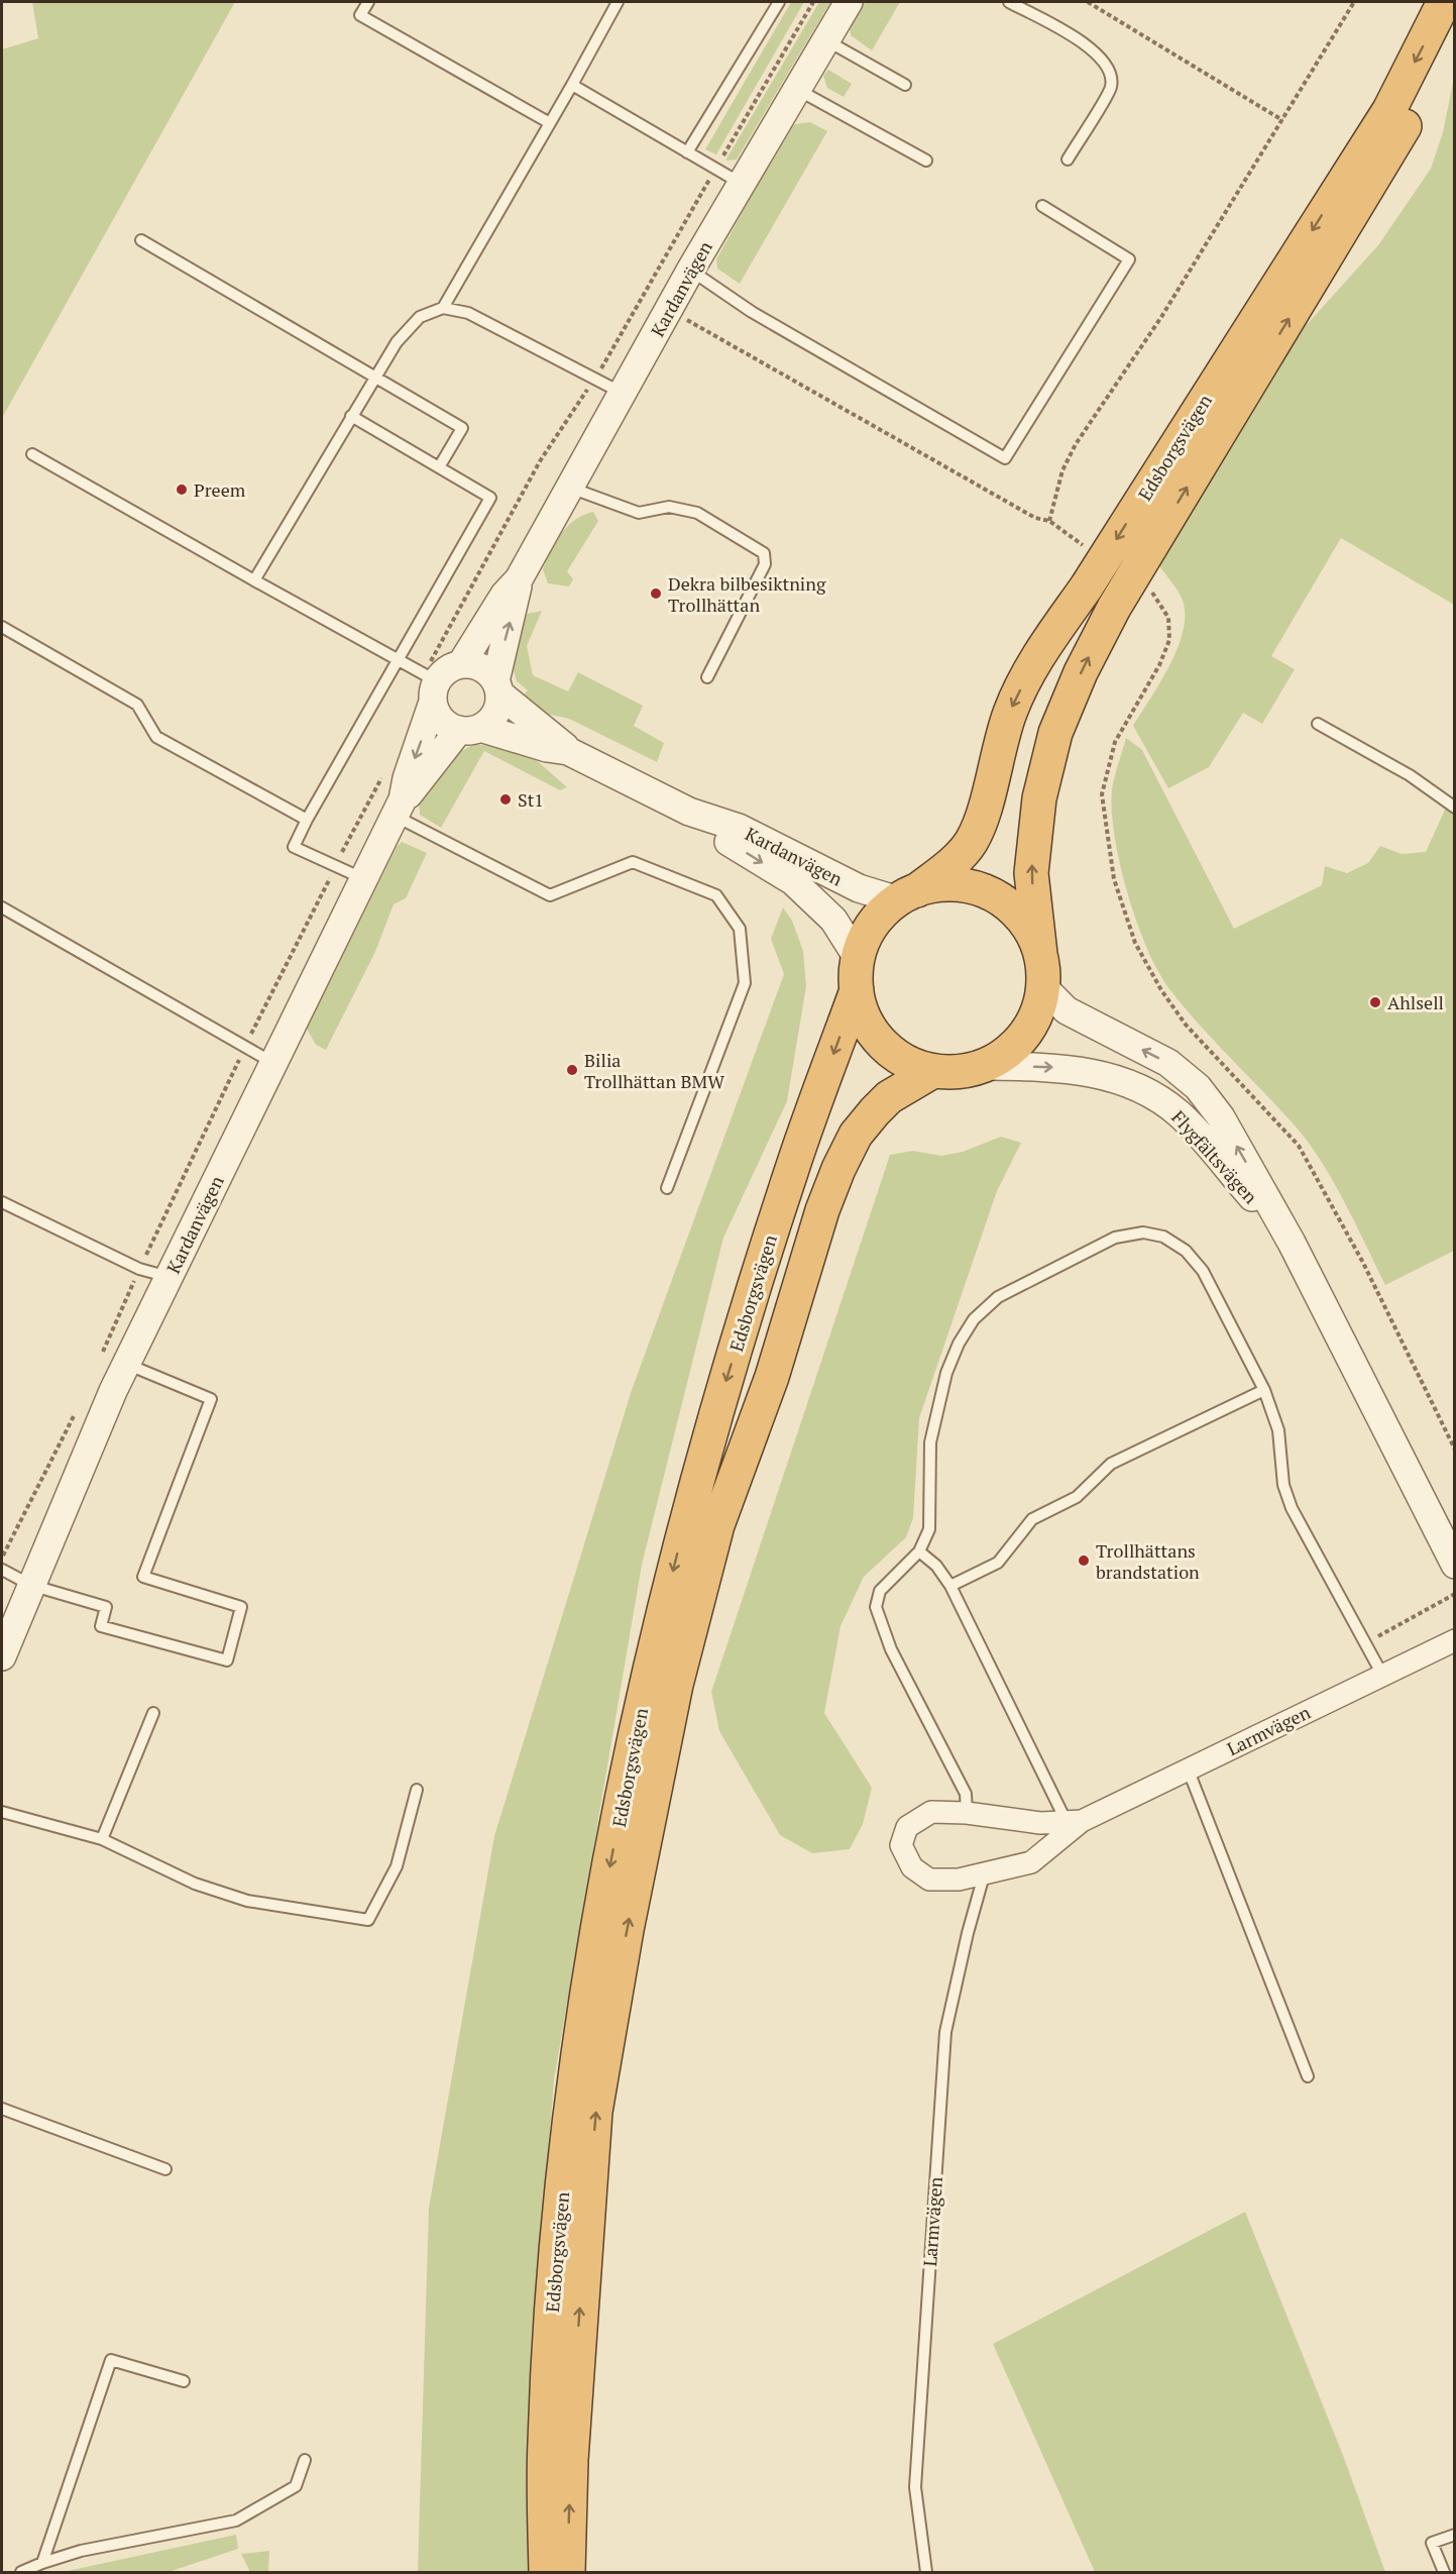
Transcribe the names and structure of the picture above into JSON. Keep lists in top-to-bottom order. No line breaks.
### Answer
{"streets":{"highway":["Edsborgsvägen"],"street":["Kardanvägen","Flygfältsvägen","Larmvägen"]},"crossings":[["Kardanvägen","Edsborgsvägen"],["Kardanvägen","Flygfältsvägen"],["Edsborgsvägen","Flygfältsvägen"]],"places":["Preem","Dekra bilbesiktning Trollhättan","St1","Ahlsell","Bilia Trollhättan BMW","Trollhättans brandstation"]}
